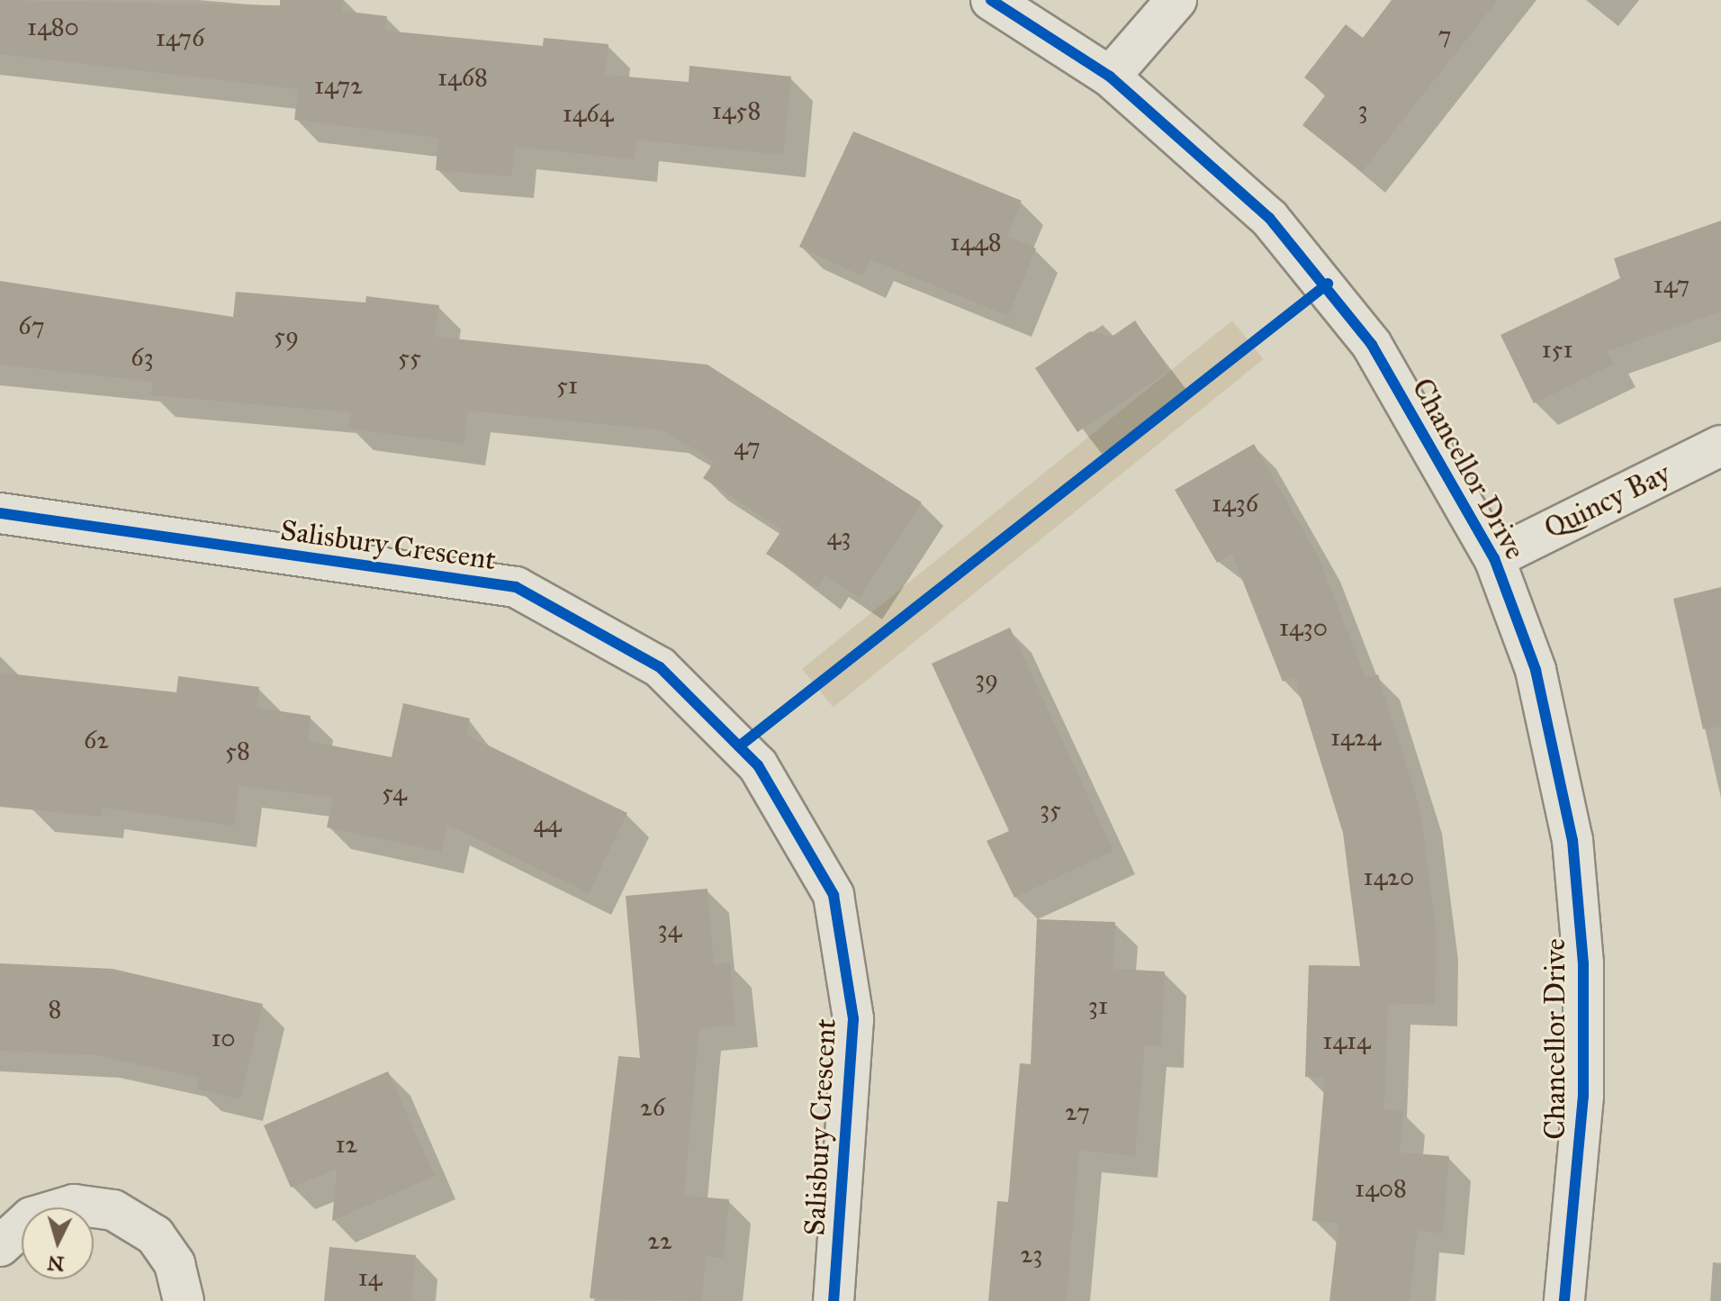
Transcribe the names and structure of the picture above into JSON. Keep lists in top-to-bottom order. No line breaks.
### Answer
{"streets":{"street":["Chancellor Drive","Quincy Bay","Salisbury Crescent"]},"crossings":[["Chancellor Drive","Quincy Bay"]],"house_numbers":["1480","7","1476","1468","1472","3","1458","1464","1448","147","67","59","151","63","55","51","47","1436","43","1430","39","1424","62","58","54","35","44","1420","34","31","8","10","1414","26","27","12","1408","22","23","14"],"north":"bottom"}
